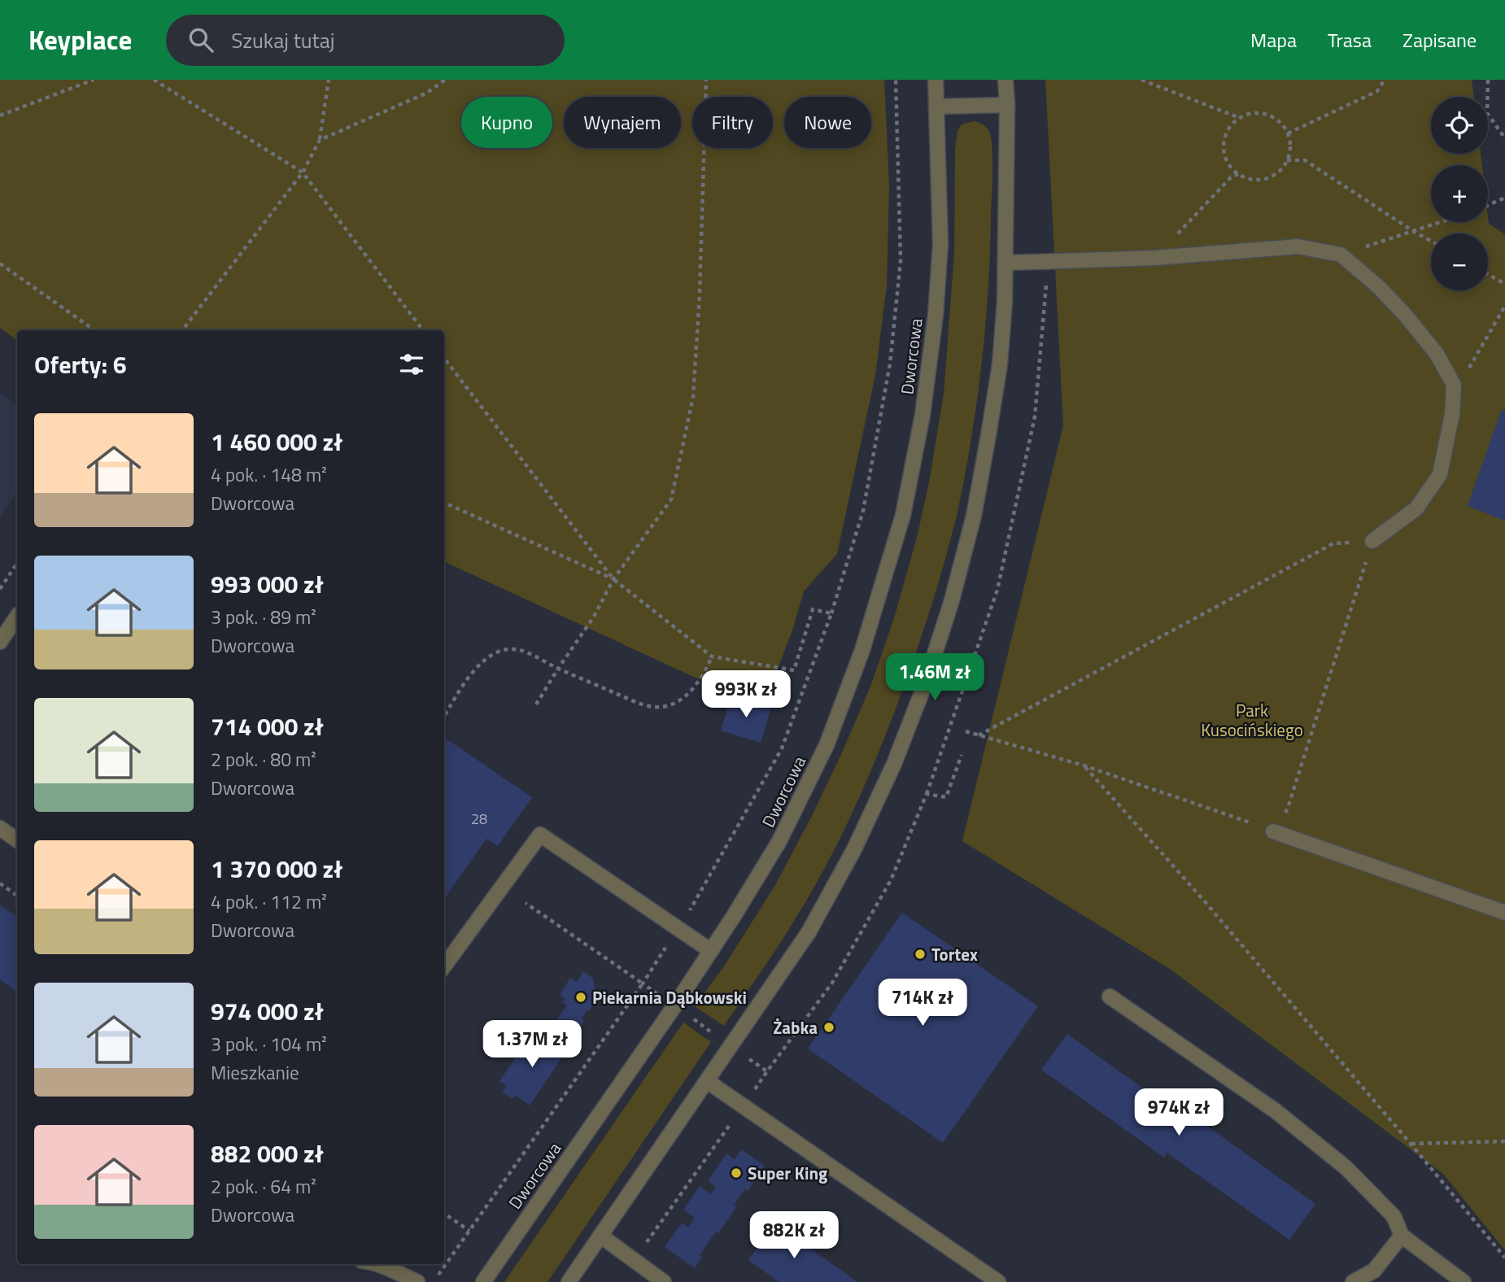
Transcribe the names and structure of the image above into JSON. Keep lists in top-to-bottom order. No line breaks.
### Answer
{"streets":{"street":["Dworcowa"]},"parks":["Park Kusocińskiego"],"places":["Tortex","Piekarnia Dąbkowski","Żabka","Super King"],"house_numbers":["28"],"page":{"header":"Keyplace","search":"Szukaj tutaj","nav":["Mapa","Trasa","Zapisane"],"map_buttons":["+","−"],"chip":["Kupno","Wynajem","Filtry","Nowe"],"heading":"Oferty: 6","list":[{"name":"1 460 000 zł","note":"4 pok. · 148 m² · Dworcowa"},{"name":"993 000 zł","note":"3 pok. · 89 m² · Dworcowa"},{"name":"714 000 zł","note":"2 pok. · 80 m² · Dworcowa"},{"name":"1 370 000 zł","note":"4 pok. · 112 m² · Dworcowa"},{"name":"974 000 zł","note":"3 pok. · 104 m² · Mieszkanie"},{"name":"882 000 zł","note":"2 pok. · 64 m² · Dworcowa"}],"price":["1.46M zł","993K zł","714K zł","1.37M zł","974K zł","882K zł"]}}
